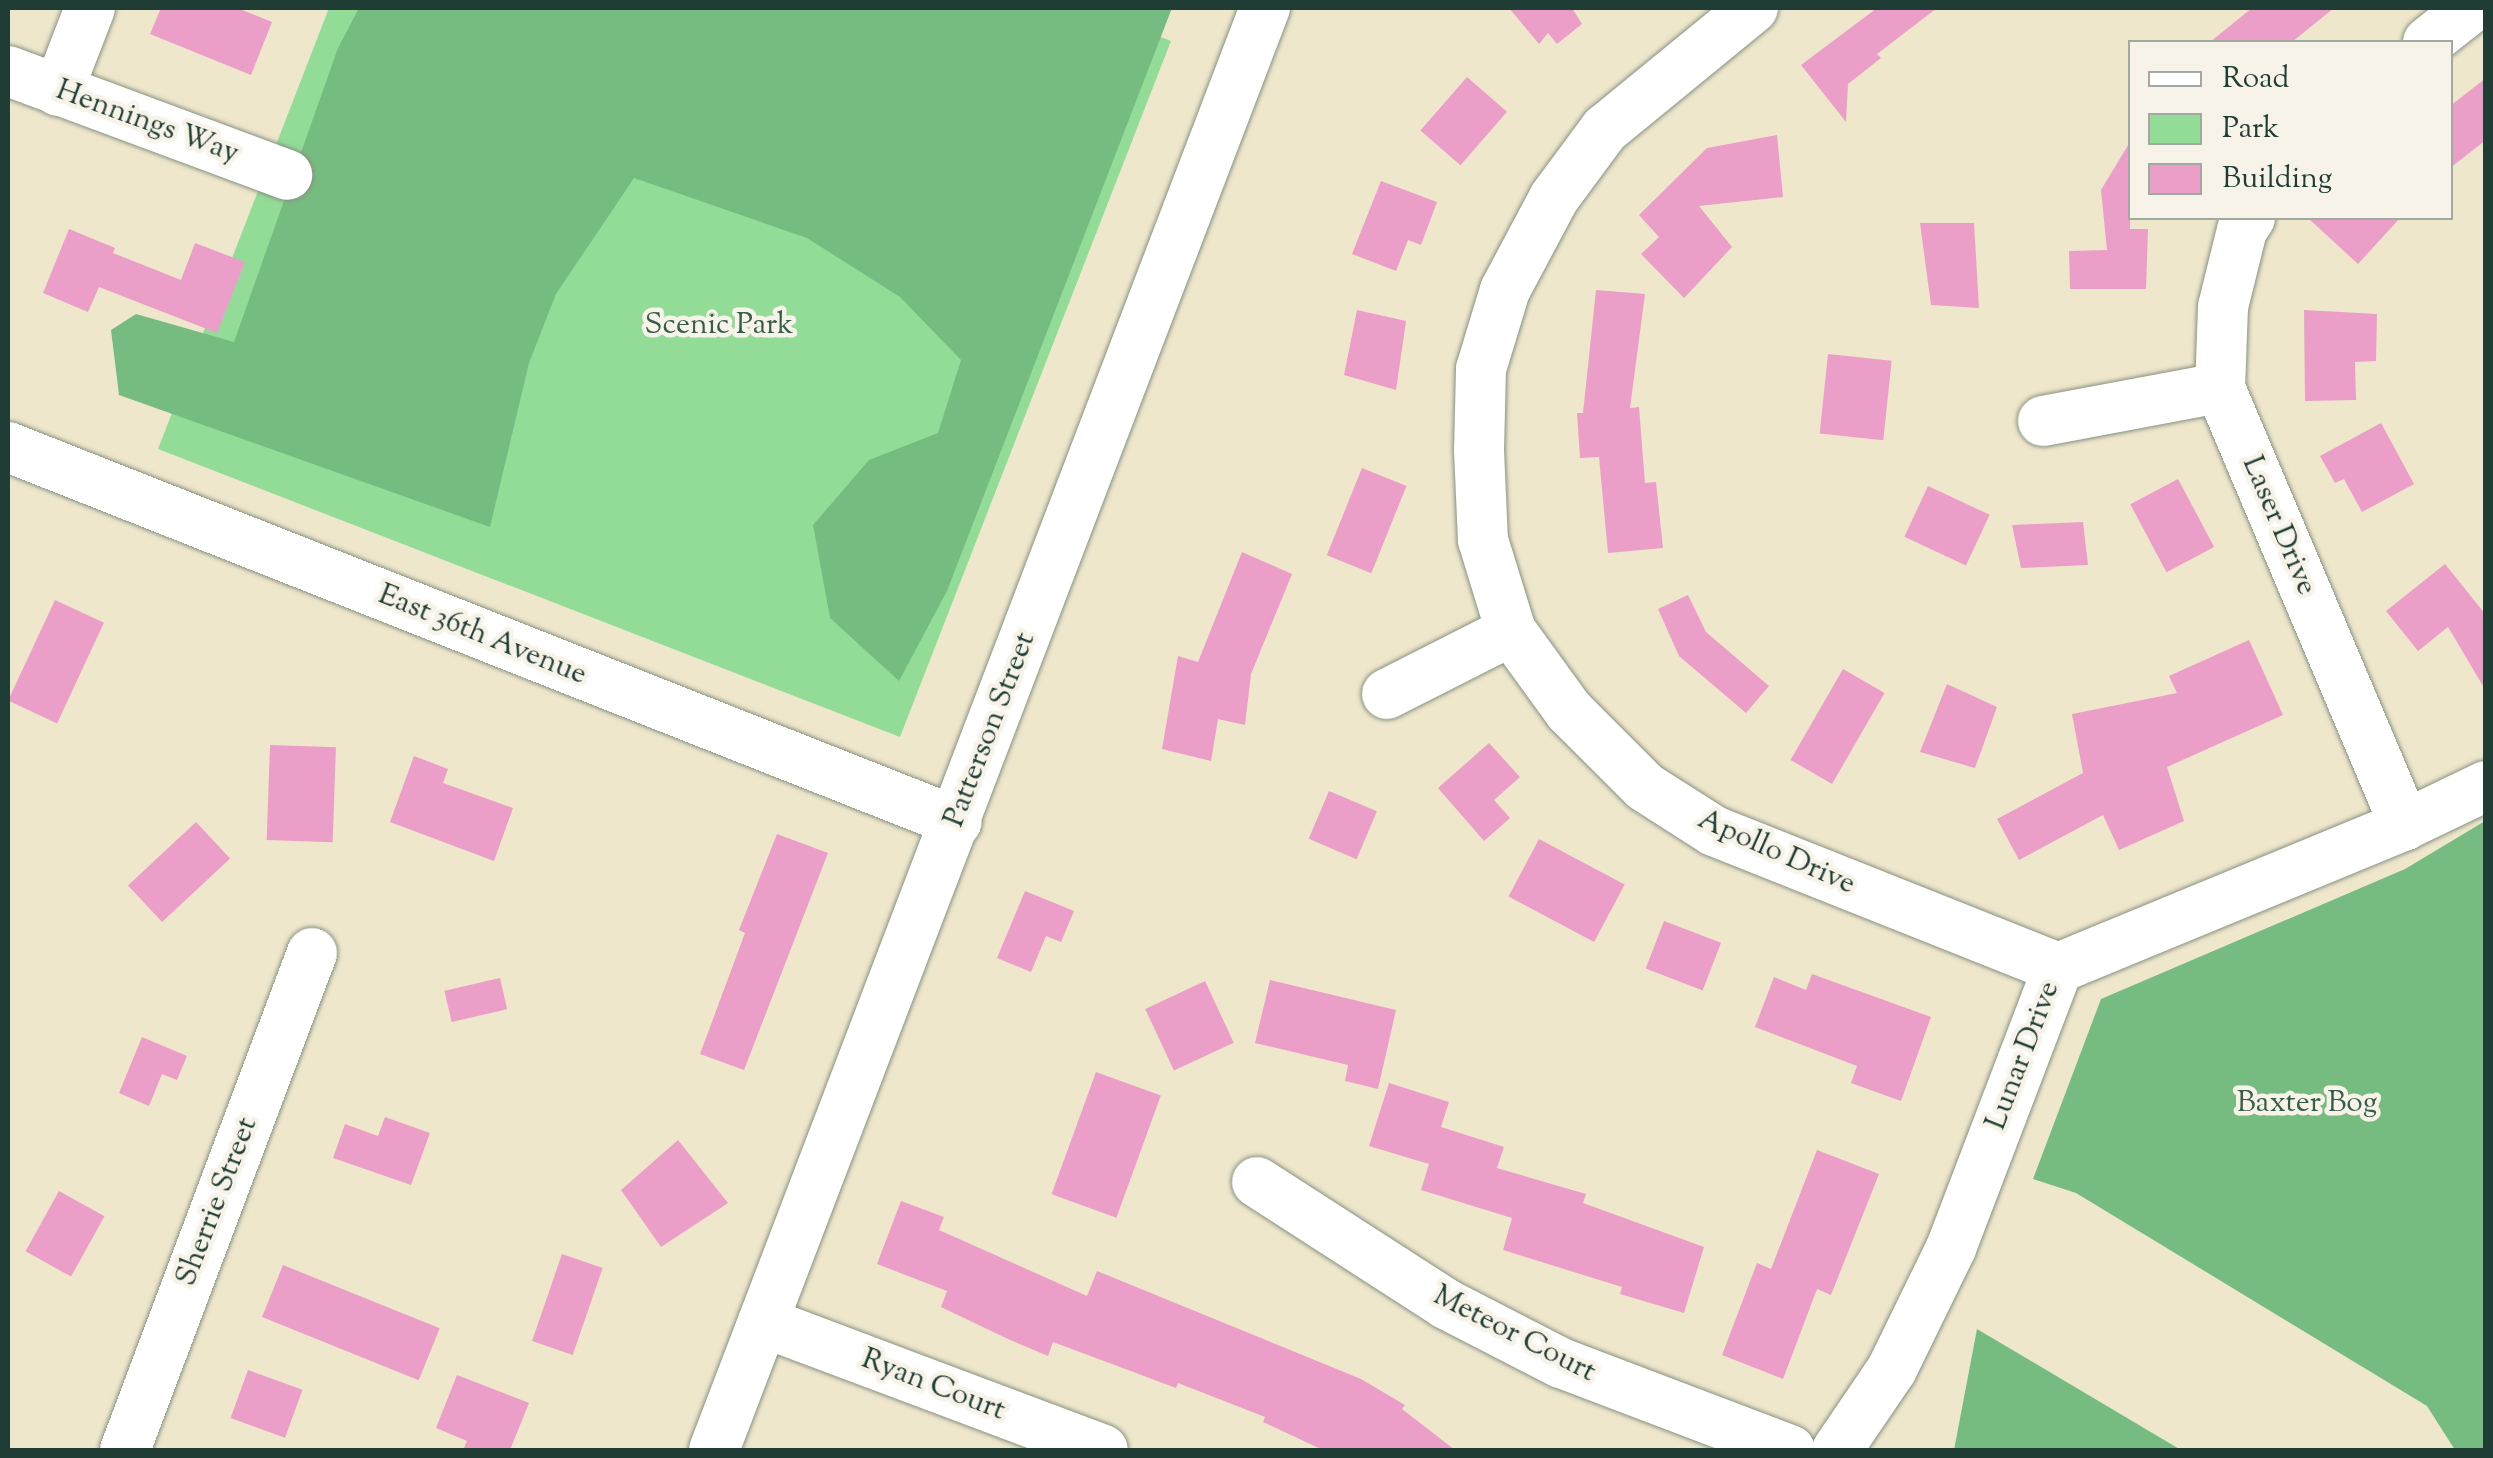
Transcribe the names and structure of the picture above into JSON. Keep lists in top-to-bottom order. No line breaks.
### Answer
{"streets":{"street":["Hennings Way","Laser Drive","East 36th Avenue","Patterson Street","Apollo Drive","Lunar Drive","Sherrie Street","Meteor Court","Ryan Court"]},"crossings":[["Laser Drive","Lunar Drive"],["East 36th Avenue","Patterson Street"],["Patterson Street","Ryan Court"],["Apollo Drive","Lunar Drive"]],"parks":["Scenic Park","Baxter Bog"],"legend":["Road","Park","Building"]}
